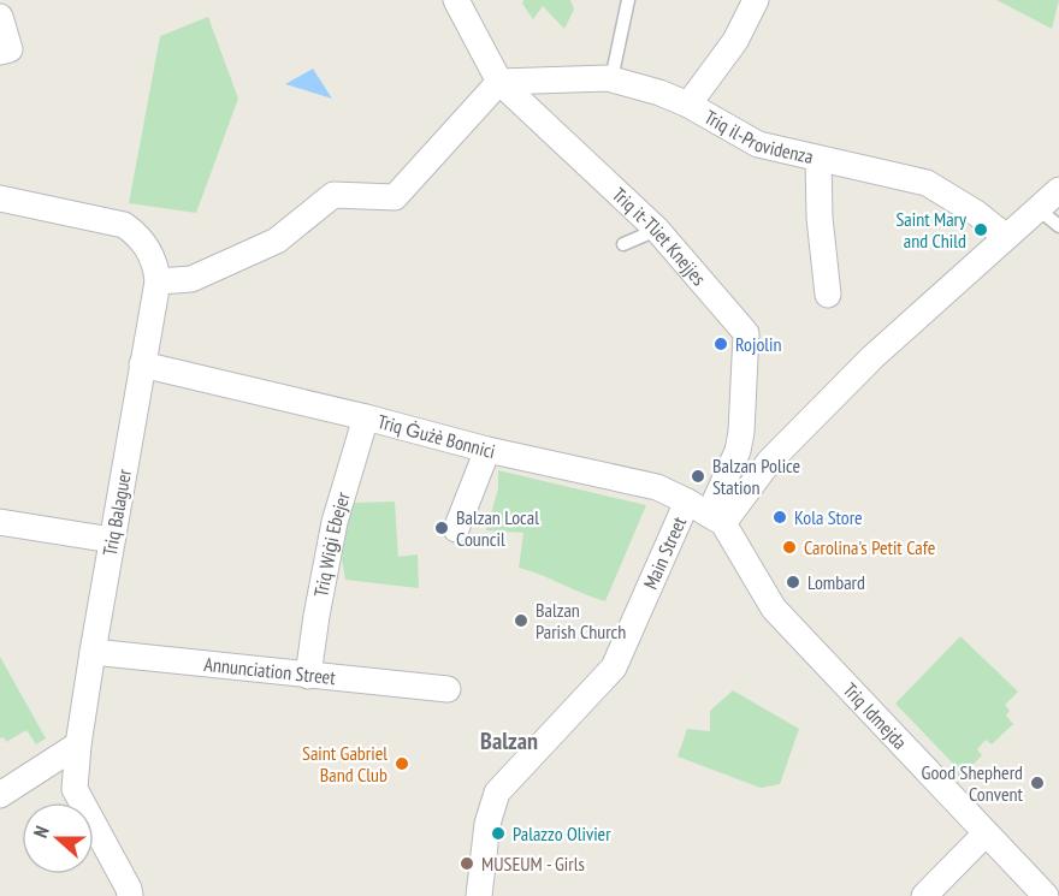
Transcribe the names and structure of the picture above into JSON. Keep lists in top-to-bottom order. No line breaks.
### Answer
{"streets":{"street":["Triq il-Providenza","Triq it-Tliet Knejjes","Triq Ġużè Bonnici","Triq Balaguer","Triq Wiġi Ebejer","Main Street","Annunciation Street","Triq Idmejda"]},"crossings":[["Triq il-Providenza","Triq it-Tliet Knejjes"],["Triq it-Tliet Knejjes","Triq Ġużè Bonnici"],["Triq it-Tliet Knejjes","Triq Idmejda"],["Triq Ġużè Bonnici","Triq Balaguer"],["Triq Ġużè Bonnici","Triq Wiġi Ebejer"],["Triq Ġużè Bonnici","Main Street"],["Triq Ġużè Bonnici","Triq Idmejda"],["Triq Balaguer","Annunciation Street"],["Triq Wiġi Ebejer","Annunciation Street"]],"districts":["Balzan"],"places":["Saint Mary and Child","Rojolin","Balzan Police Station","Kola Store","Balzan Local Council","Carolina's Petit Cafe","Lombard","Balzan Parish Church","Saint Gabriel Band Club","Good Shepherd Convent","Palazzo Olivier","MUSEUM - Girls"],"north":"left"}
